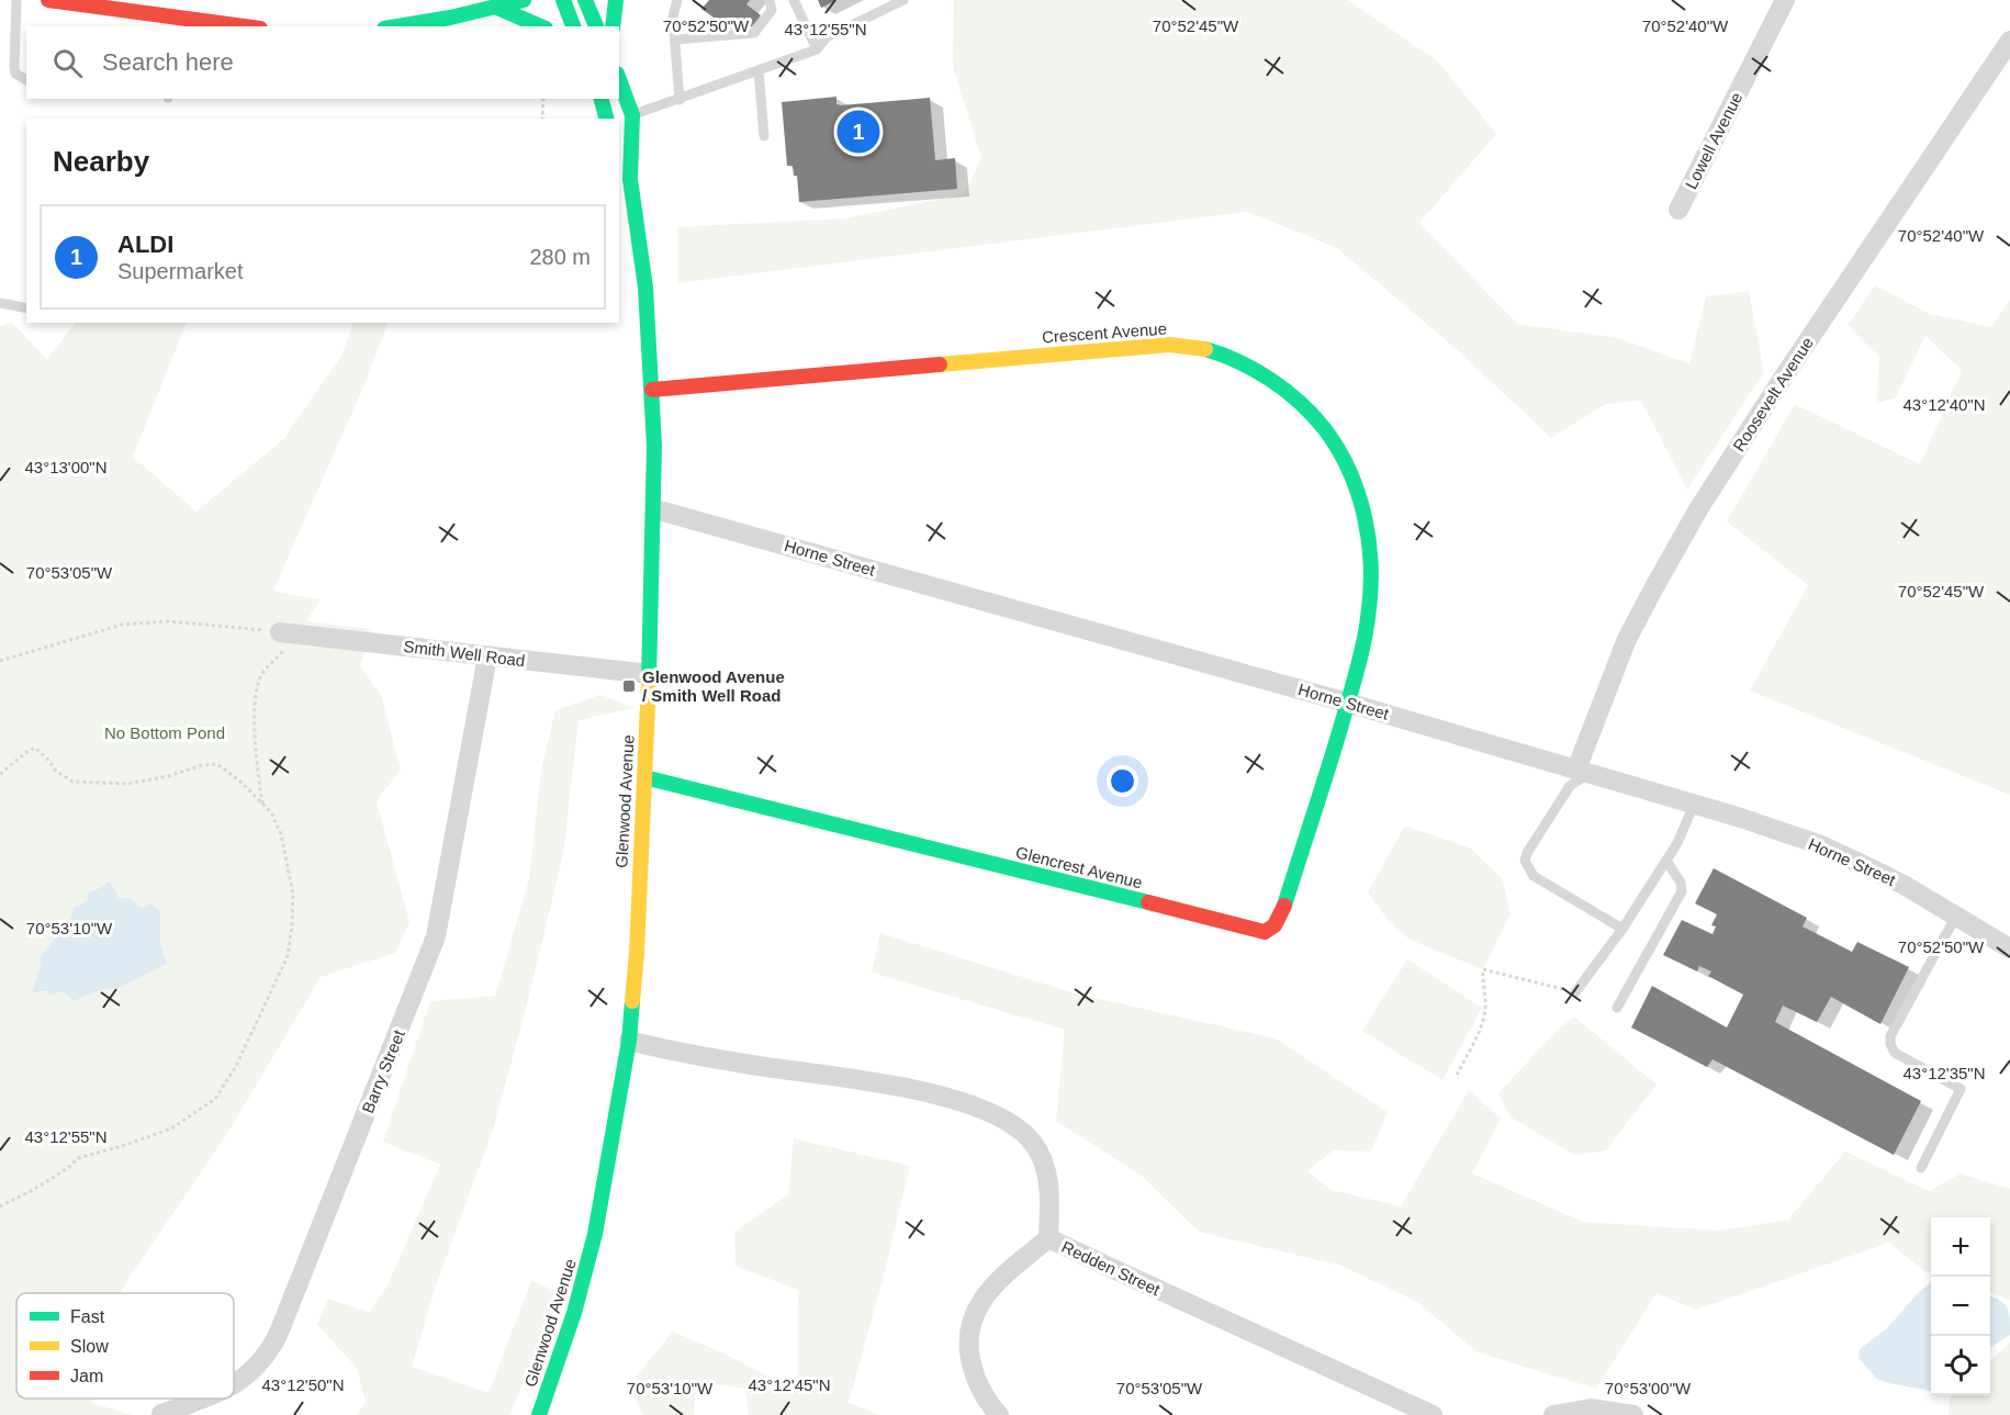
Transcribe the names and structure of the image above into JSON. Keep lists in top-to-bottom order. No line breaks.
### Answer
{"streets":{"street":["Lowell Avenue","Crescent Avenue","Roosevelt Avenue","Horne Street","Smith Well Road","Glenwood Avenue","Glencrest Avenue","Barry Street","Redden Street"]},"crossings":[["Crescent Avenue","Horne Street"],["Crescent Avenue","Glenwood Avenue"],["Crescent Avenue","Glencrest Avenue"],["Roosevelt Avenue","Horne Street"],["Horne Street","Glenwood Avenue"],["Horne Street","Glencrest Avenue"],["Smith Well Road","Glenwood Avenue"],["Smith Well Road","Barry Street"],["Glenwood Avenue","Glencrest Avenue"],["Glenwood Avenue","Redden Street"]],"parks":["No Bottom Pond"],"places":{"transit":["Glenwood Avenue / Smith Well Road"]},"legend":["Fast","Slow","Jam"],"page":{"search":"Search here","pins":"1","heading":"Nearby","list":[{"mark":"1","name":"ALDI","note":"Supermarket","value":"280 m"}],"map_buttons":["+","−"]},"coordinates":["70°52'50\"W","70°52'45\"W","70°52'40\"W","43°12'55\"N","43°12'40\"N","43°13'00\"N","70°53'05\"W","70°53'10\"W","43°12'35\"N","43°12'50\"N","43°12'45\"N","70°53'00\"W"]}
